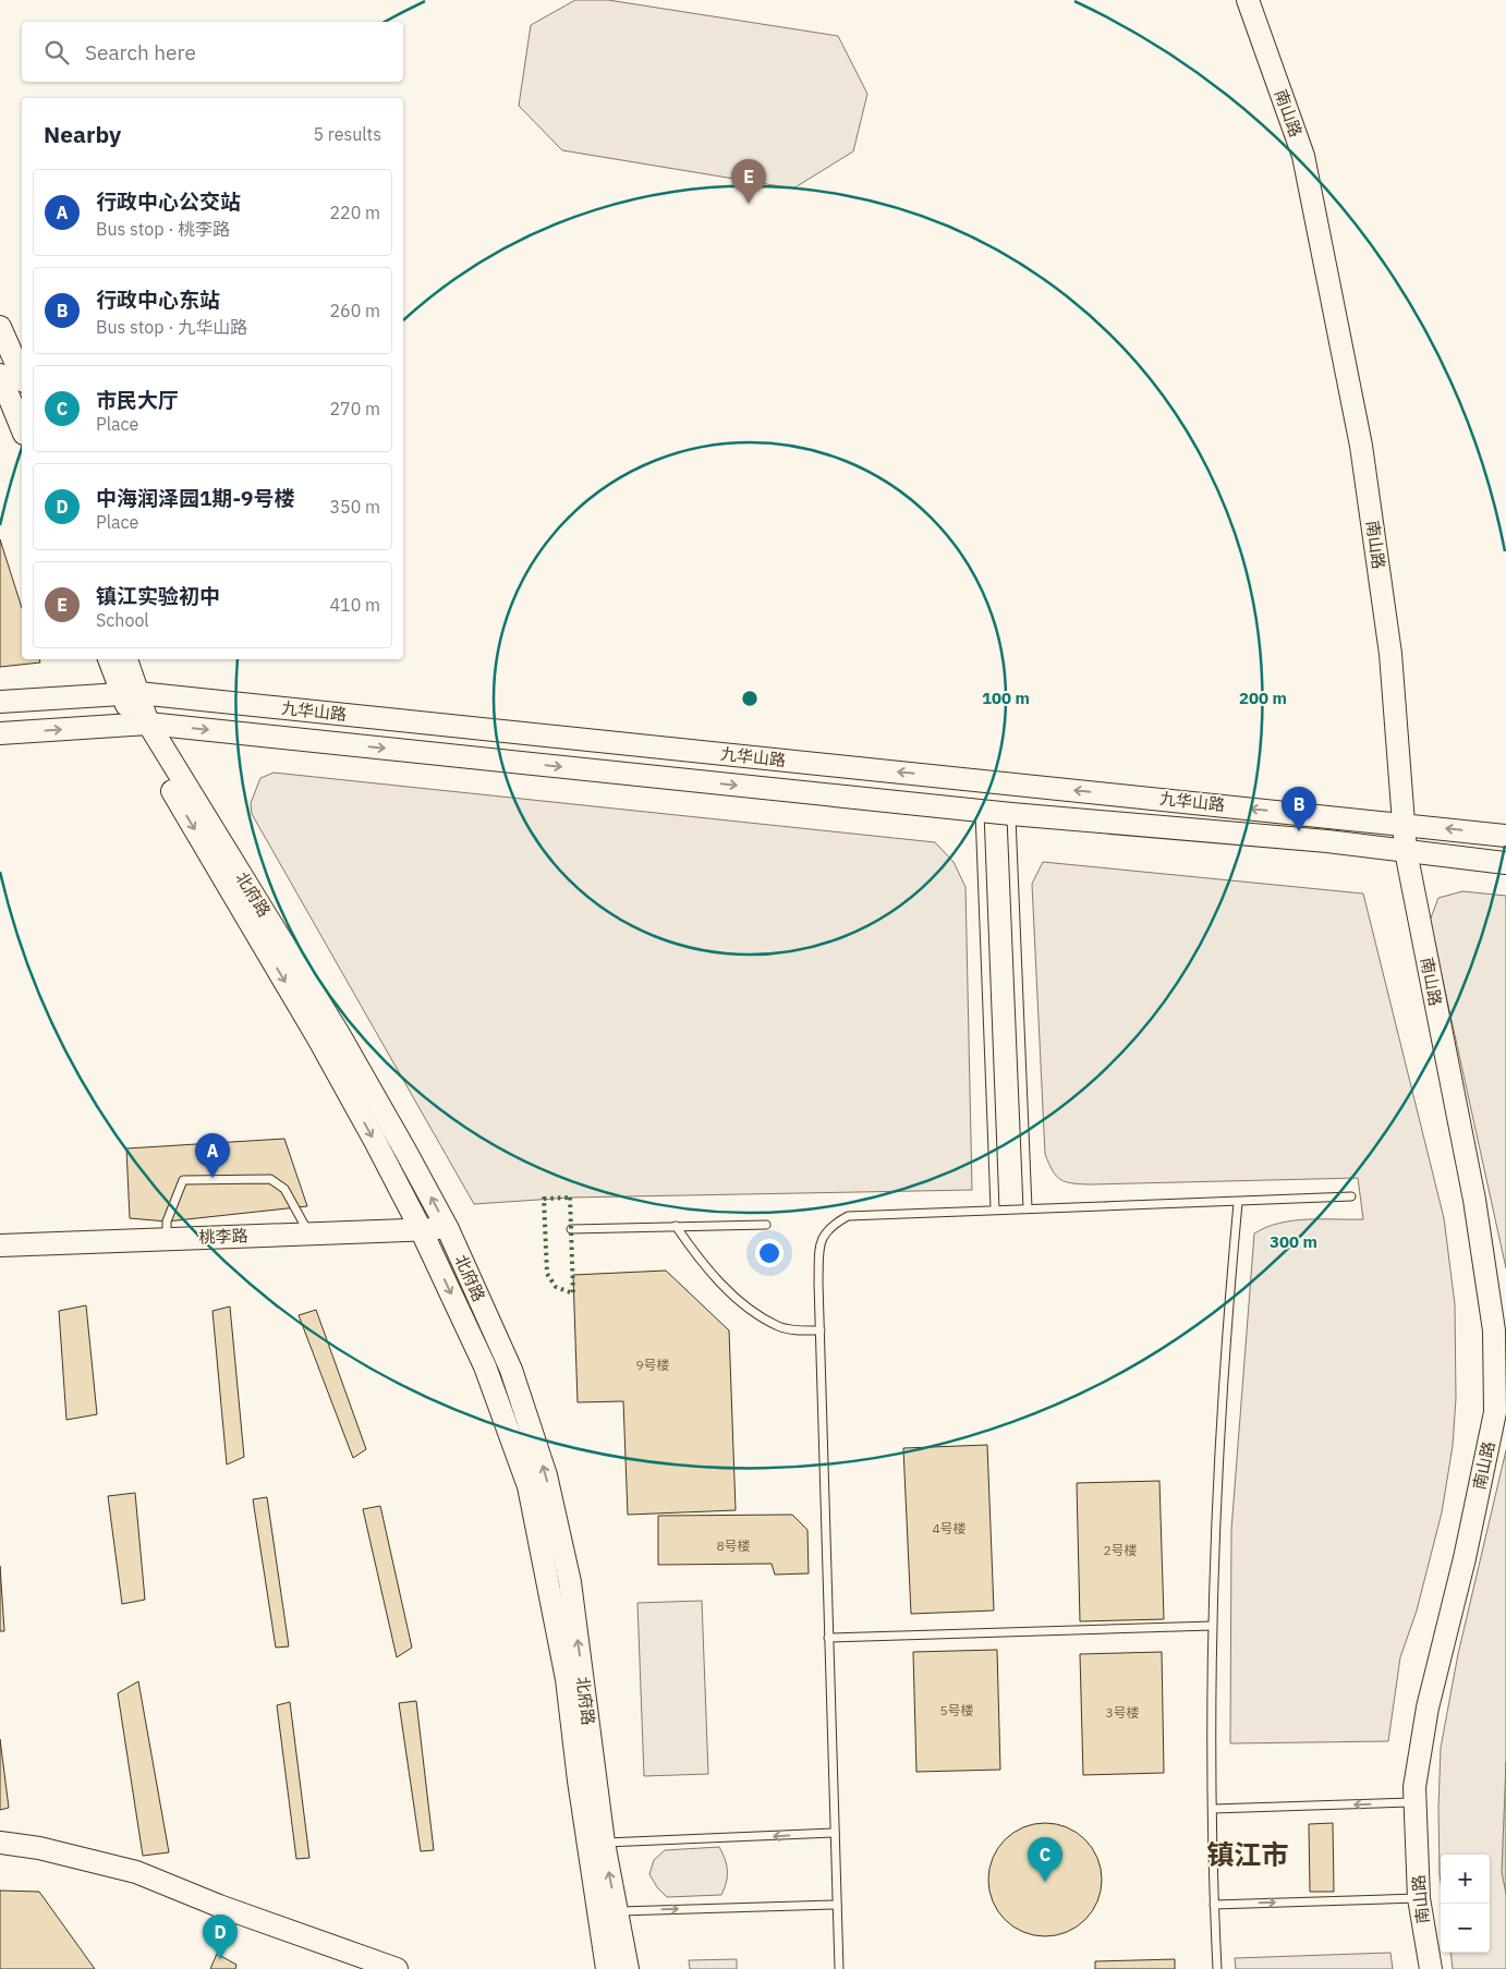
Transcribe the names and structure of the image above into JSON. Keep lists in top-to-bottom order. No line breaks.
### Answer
{"streets":{"main road":["南山路","九华山路","北府路","桃李路"]},"crossings":[["南山路","九华山路"],["九华山路","北府路"],["北府路","桃李路"]],"districts":["镇江市"],"house_numbers":["9号楼","4号楼","8号楼","2号楼","5号楼","3号楼"],"page":{"search":"Search here","heading":["Nearby","5 results"],"pins":["E","B","A","C","D"],"list":[{"mark":"A","name":"行政中心公交站","note":"Bus stop · 桃李路","value":"220 m"},{"mark":"B","name":"行政中心东站","note":"Bus stop · 九华山路","value":"260 m"},{"mark":"C","name":"市民大厅","note":"Place","value":"270 m"},{"mark":"D","name":"中海润泽园1期-9号楼","note":"Place","value":"350 m"},{"mark":"E","name":"镇江实验初中","note":"School","value":"410 m"}],"map_buttons":["+","−"]},"rings":["100 m","200 m","300 m"]}
